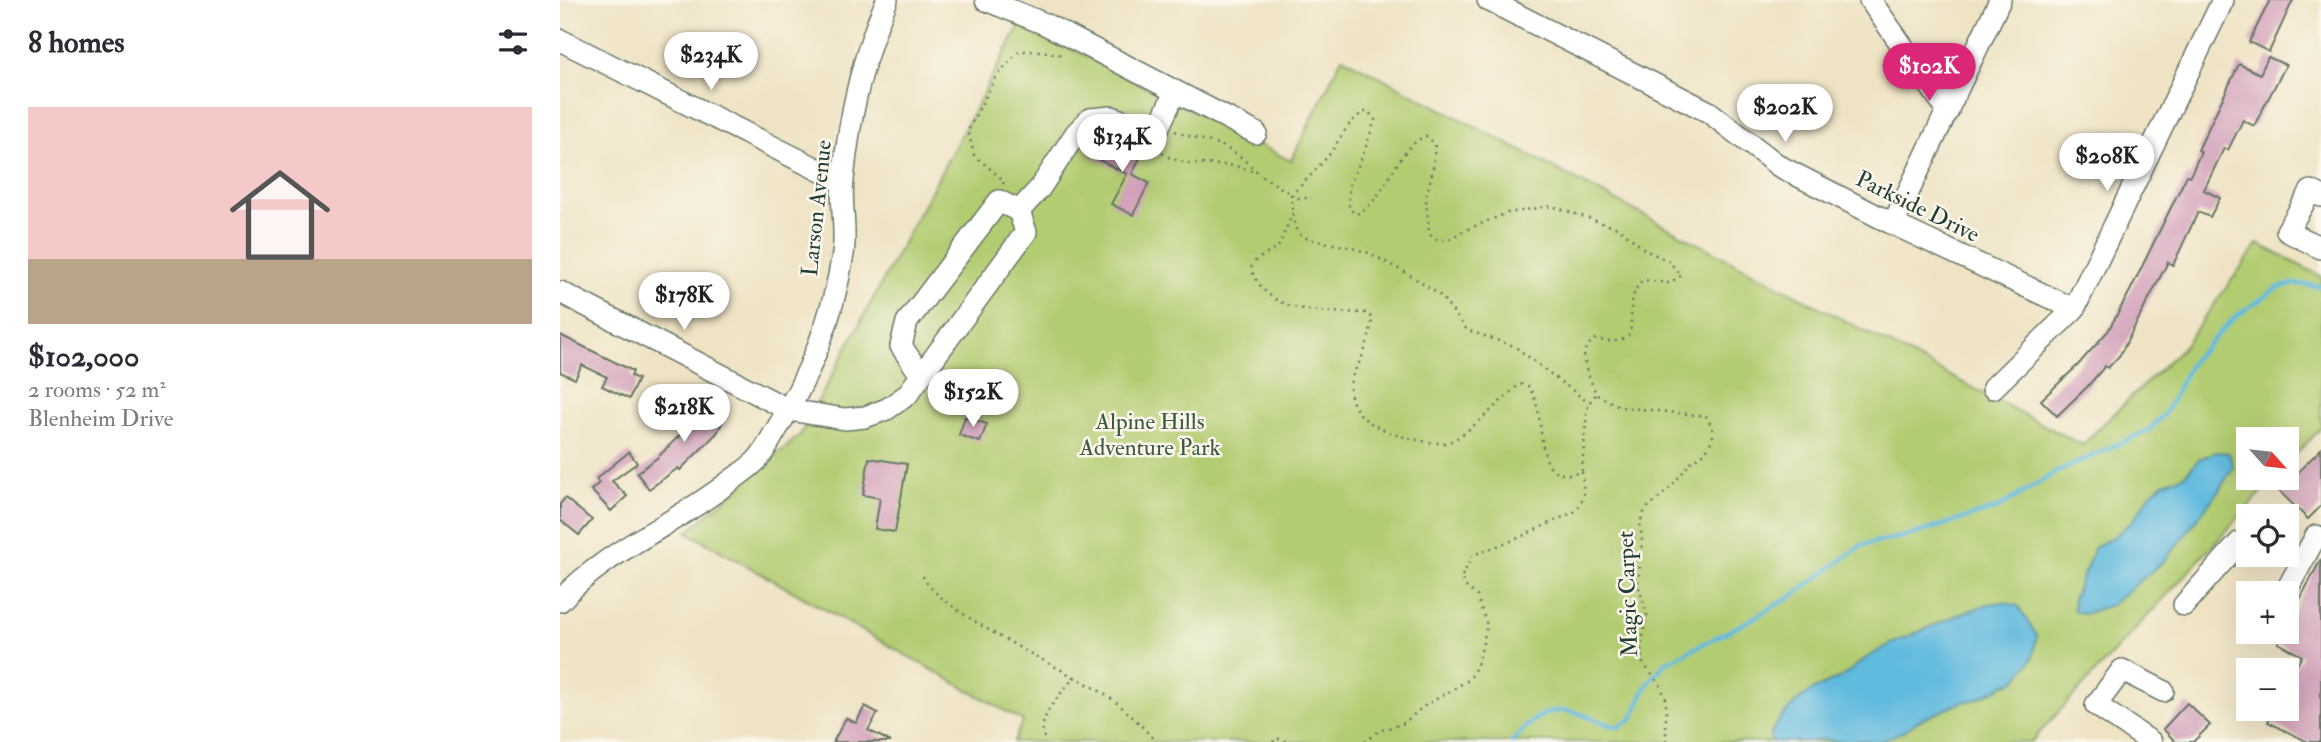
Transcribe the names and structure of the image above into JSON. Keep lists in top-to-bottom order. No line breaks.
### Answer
{"streets":{"street":["Parkside Drive","Larson Avenue"],"path":["Magic Carpet"]},"parks":["Alpine Hills Adventure Park"],"north":"bottom right","page":{"heading":"8 homes","price":["$234K","$102K","$202K","$134K","$208K","$178K","$152K","$218K"],"list":[{"name":"$102,000","note":"2 rooms · 52 m² · Blenheim Drive"}],"map_buttons":["+","−"]}}
